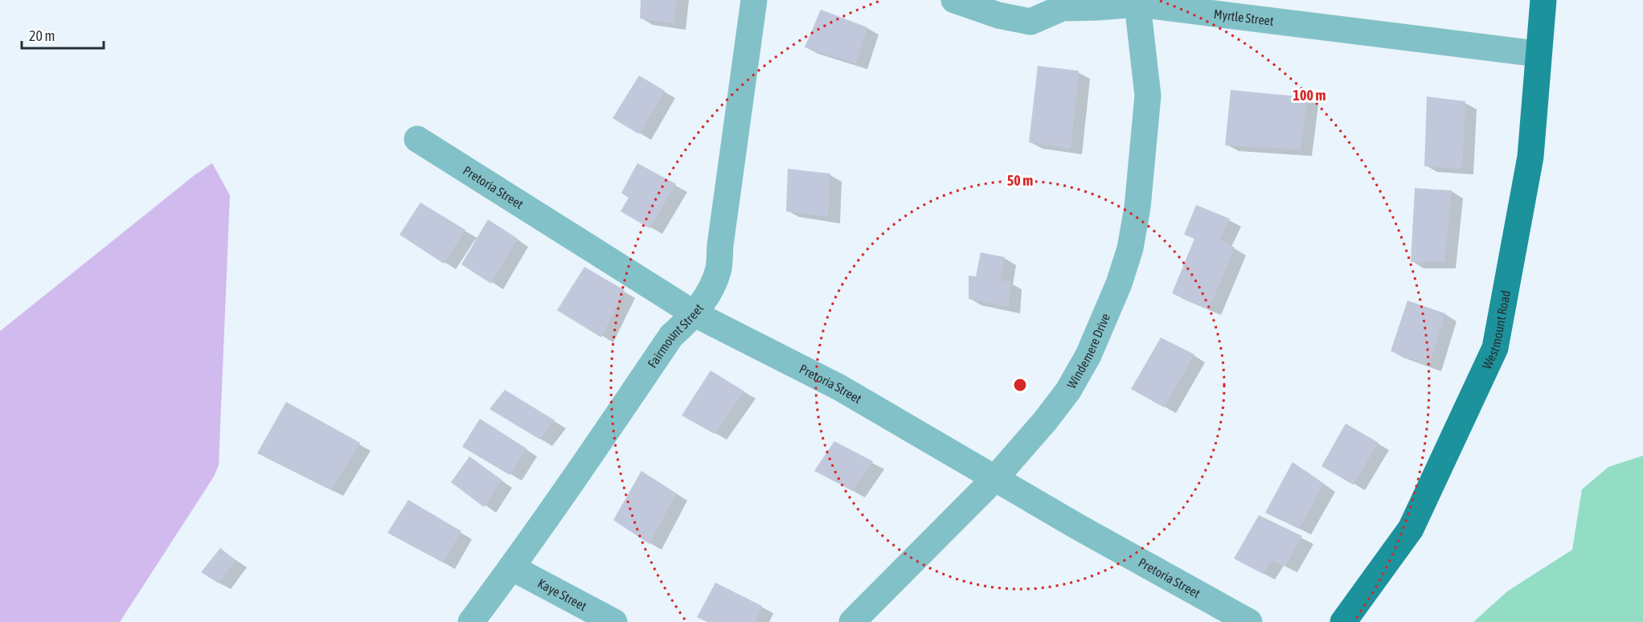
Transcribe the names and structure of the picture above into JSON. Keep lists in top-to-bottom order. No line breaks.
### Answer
{"streets":{"main road":["Westmount Road"],"street":["Myrtle Street","Pretoria Street","Fairmount Street","Windemere Drive","Kaye Street"]},"crossings":[["Myrtle Street","Westmount Road"],["Myrtle Street","Windemere Drive"],["Pretoria Street","Fairmount Street"],["Pretoria Street","Windemere Drive"],["Fairmount Street","Kaye Street"]],"scale_bar":"20 m","rings":["100 m","50 m"]}
